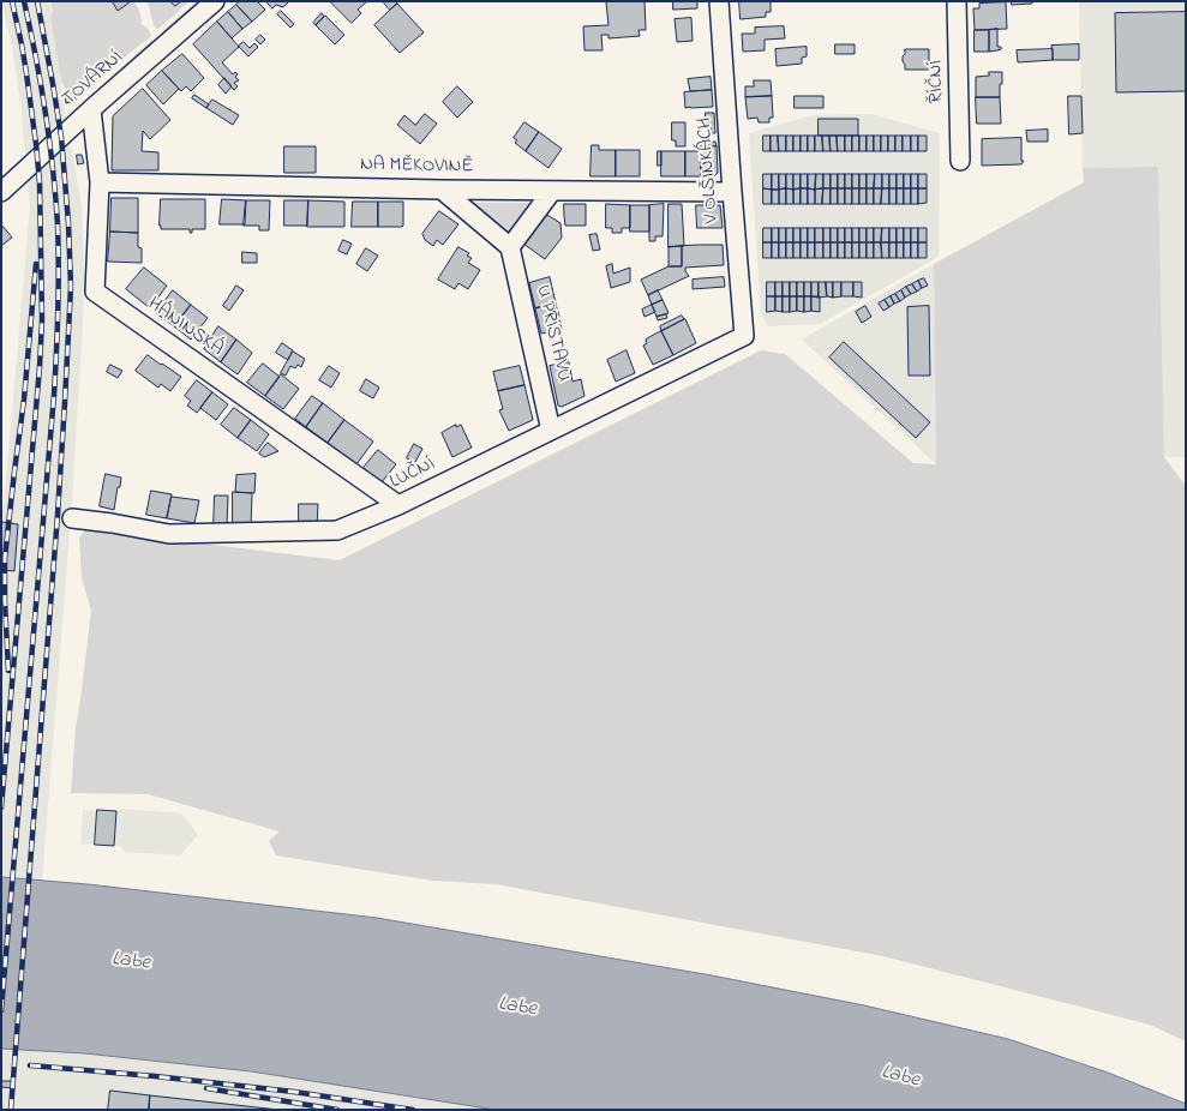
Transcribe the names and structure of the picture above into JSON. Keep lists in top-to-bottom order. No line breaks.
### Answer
{"streets":{"street":["TOVÁRNÍ","ŘÍČNÍ","NA MĚKOVINĚ","V OLŠINKÁCH","HÁNINSKÁ","U PŘÍSTAVU","LUČNÍ"]},"crossings":[["TOVÁRNÍ","HÁNINSKÁ"],["NA MĚKOVINĚ","V OLŠINKÁCH"],["NA MĚKOVINĚ","HÁNINSKÁ"],["V OLŠINKÁCH","LUČNÍ"],["HÁNINSKÁ","LUČNÍ"],["U PŘÍSTAVU","LUČNÍ"]],"water":["Labe"]}
